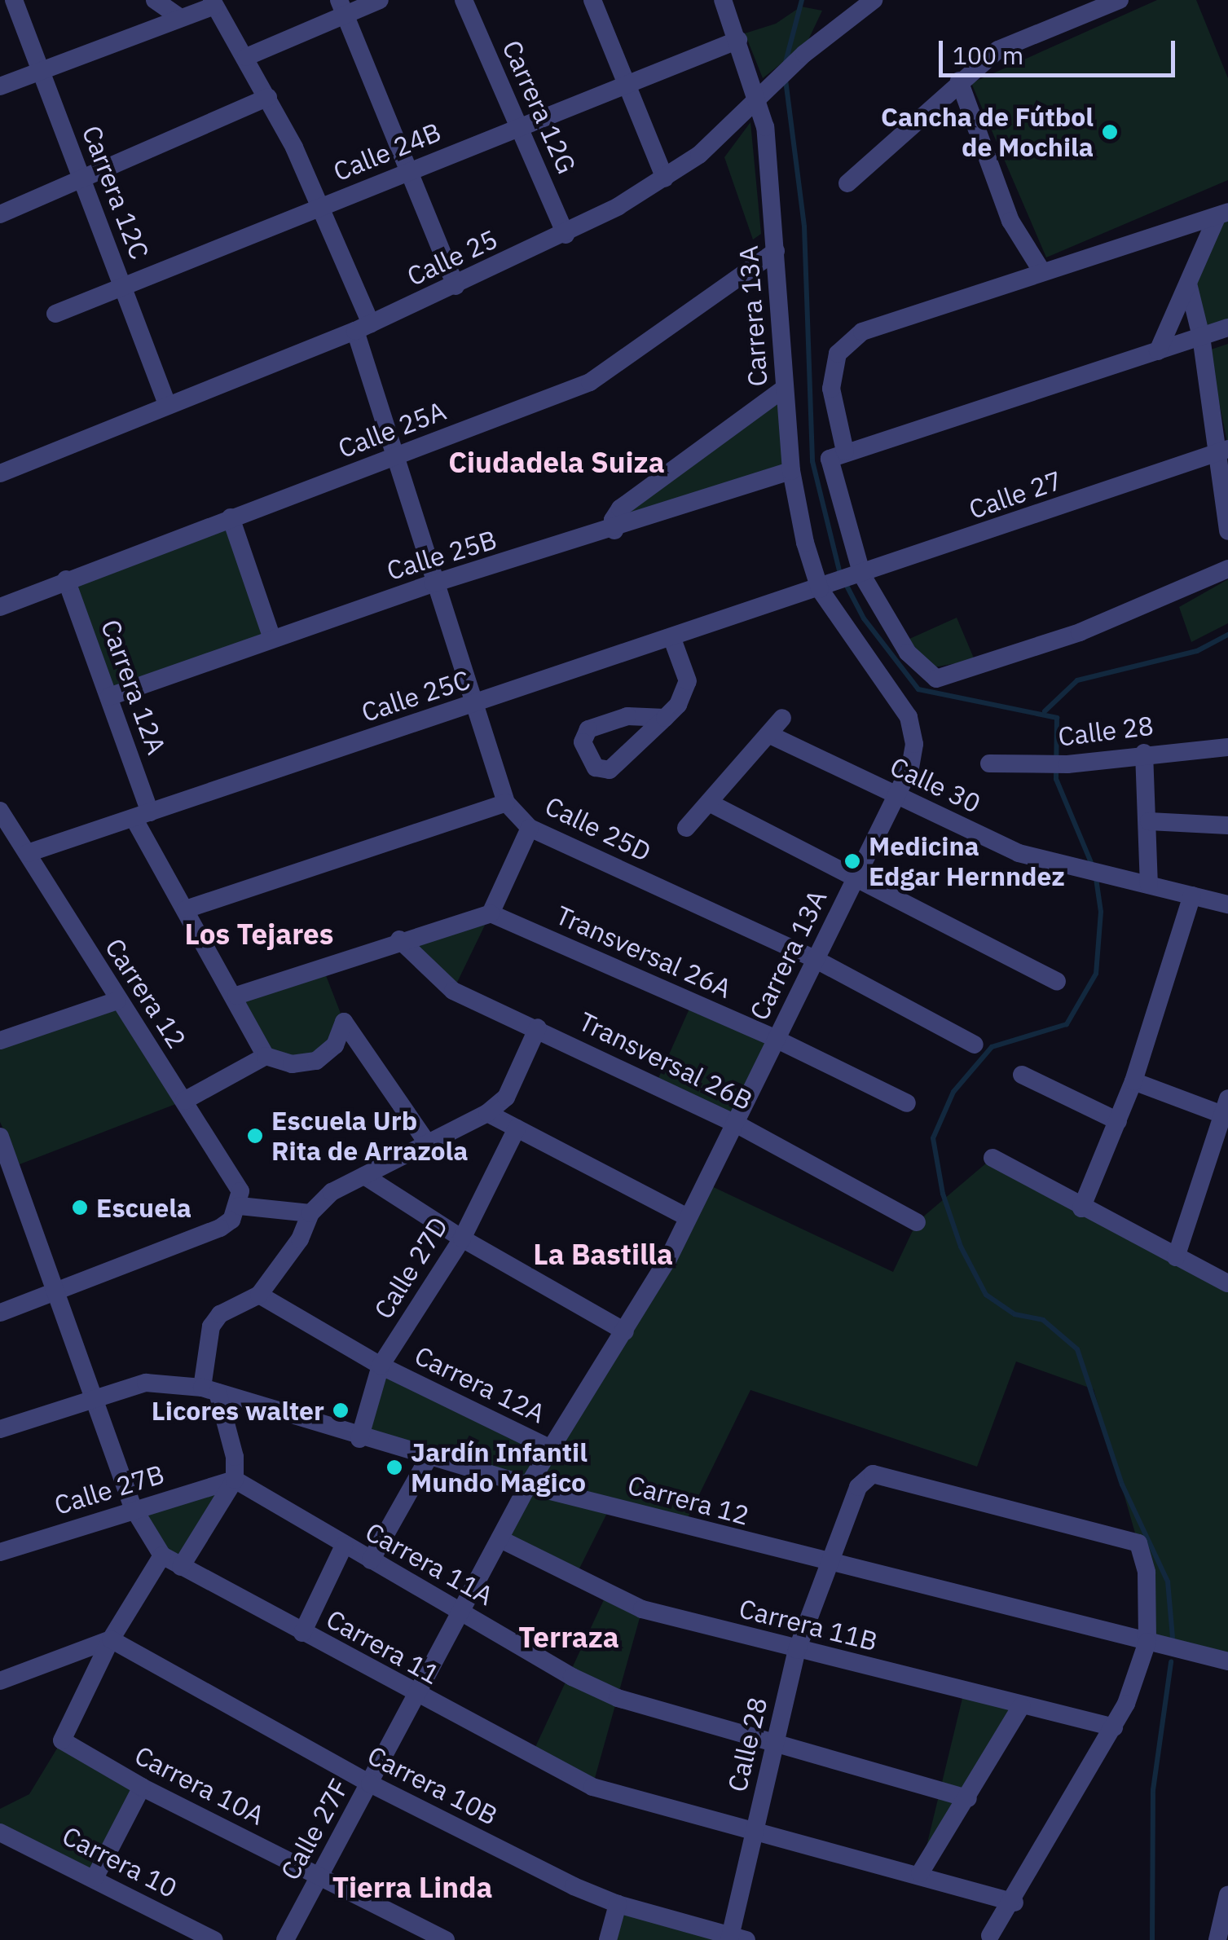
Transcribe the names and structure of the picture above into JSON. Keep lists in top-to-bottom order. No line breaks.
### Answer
{"streets":{"street":["Carrera 12G","Calle 24B","Carrera 12C","Calle 25","Carrera 13A","Calle 25A","Calle 27","Calle 25B","Carrera 12A","Calle 25C","Calle 28","Calle 30","Calle 25D","Transversal 26A","Carrera 12","Transversal 26B","Calle 27D","Calle 27B","Carrera 11A","Carrera 11B","Carrera 11","Carrera 10A","Carrera 10B","Calle 27F","Carrera 10"]},"crossings":[["Carrera 12G","Calle 24B"],["Carrera 12G","Calle 25"],["Calle 24B","Carrera 12C"],["Calle 24B","Carrera 13A"],["Carrera 12C","Calle 25"],["Calle 25","Carrera 13A"],["Carrera 13A","Calle 25A"],["Carrera 13A","Calle 27"],["Carrera 13A","Calle 25B"],["Carrera 13A","Carrera 12A"],["Carrera 13A","Calle 25C"],["Carrera 13A","Calle 30"],["Carrera 13A","Calle 25D"],["Carrera 13A","Transversal 26A"],["Carrera 13A","Carrera 12"],["Carrera 13A","Transversal 26B"],["Carrera 13A","Calle 27F"],["Calle 25A","Carrera 12A"],["Calle 27","Calle 25C"],["Calle 25B","Carrera 12A"],["Carrera 12A","Calle 25C"],["Carrera 12A","Calle 27D"],["Calle 25C","Carrera 12"],["Calle 28","Carrera 12"],["Calle 28","Carrera 11A"],["Calle 28","Carrera 11B"],["Calle 28","Carrera 11"],["Calle 28","Carrera 10B"],["Carrera 12","Calle 27D"],["Carrera 12","Carrera 11"],["Carrera 12","Calle 27F"],["Calle 27B","Carrera 11A"],["Calle 27B","Carrera 11"],["Carrera 11A","Calle 27F"],["Carrera 11B","Calle 27F"],["Carrera 11","Calle 27F"],["Carrera 10A","Carrera 10B"],["Carrera 10A","Calle 27F"],["Carrera 10B","Calle 27F"]],"districts":["Ciudadela Suiza","Los Tejares","La Bastilla","Terraza","Tierra Linda"],"places":["Cancha de Fútbol de Mochila","Medicina Edgar Hernndez","Escuela Urb Rita de Arrazola","Escuela","Licores walter","Jardín Infantil Mundo Magico"],"scale_bar":"100 m"}
